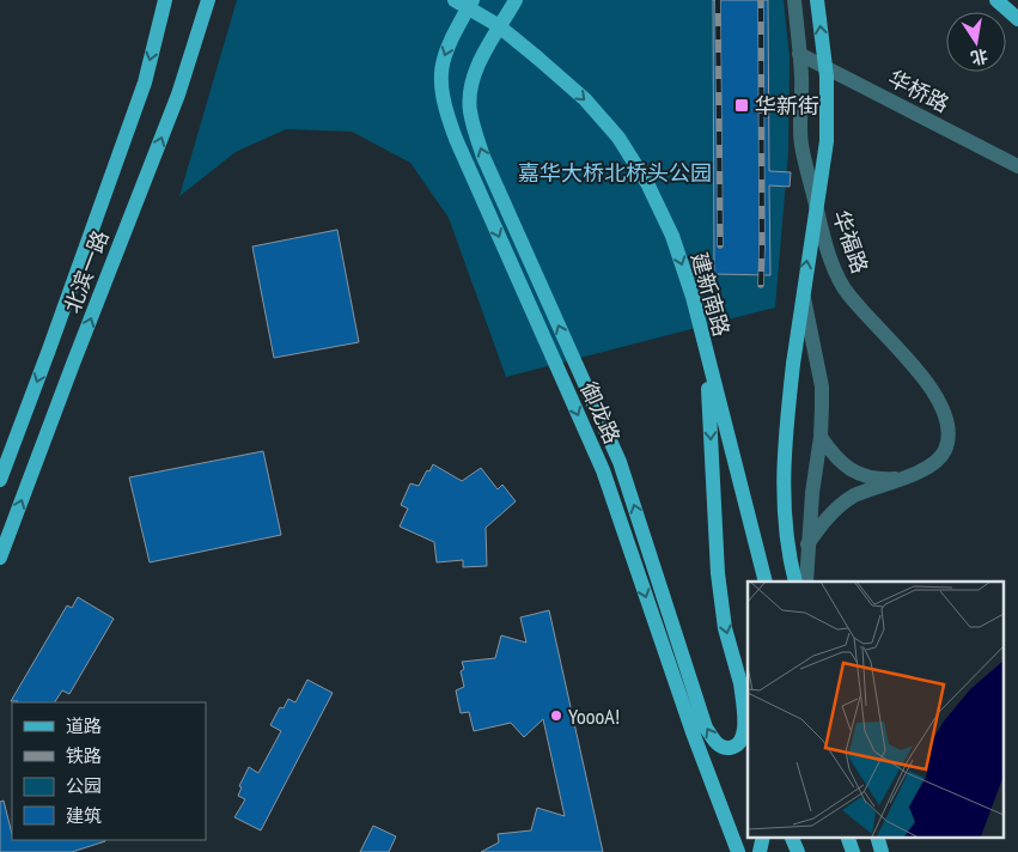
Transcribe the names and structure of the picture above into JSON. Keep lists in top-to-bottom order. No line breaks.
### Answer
{"streets":{"main road":["北滨一路","建新南路","御龙路"],"street":["华桥路","华福路"]},"crossings":[["华桥路","华福路"]],"one_way":["建新南路"],"parks":["嘉华大桥北桥头公园"],"places":{"transit":["华新街"],"other":["YoooA!"]},"legend":["道路","铁路","公园","建筑"],"north":"bottom"}
